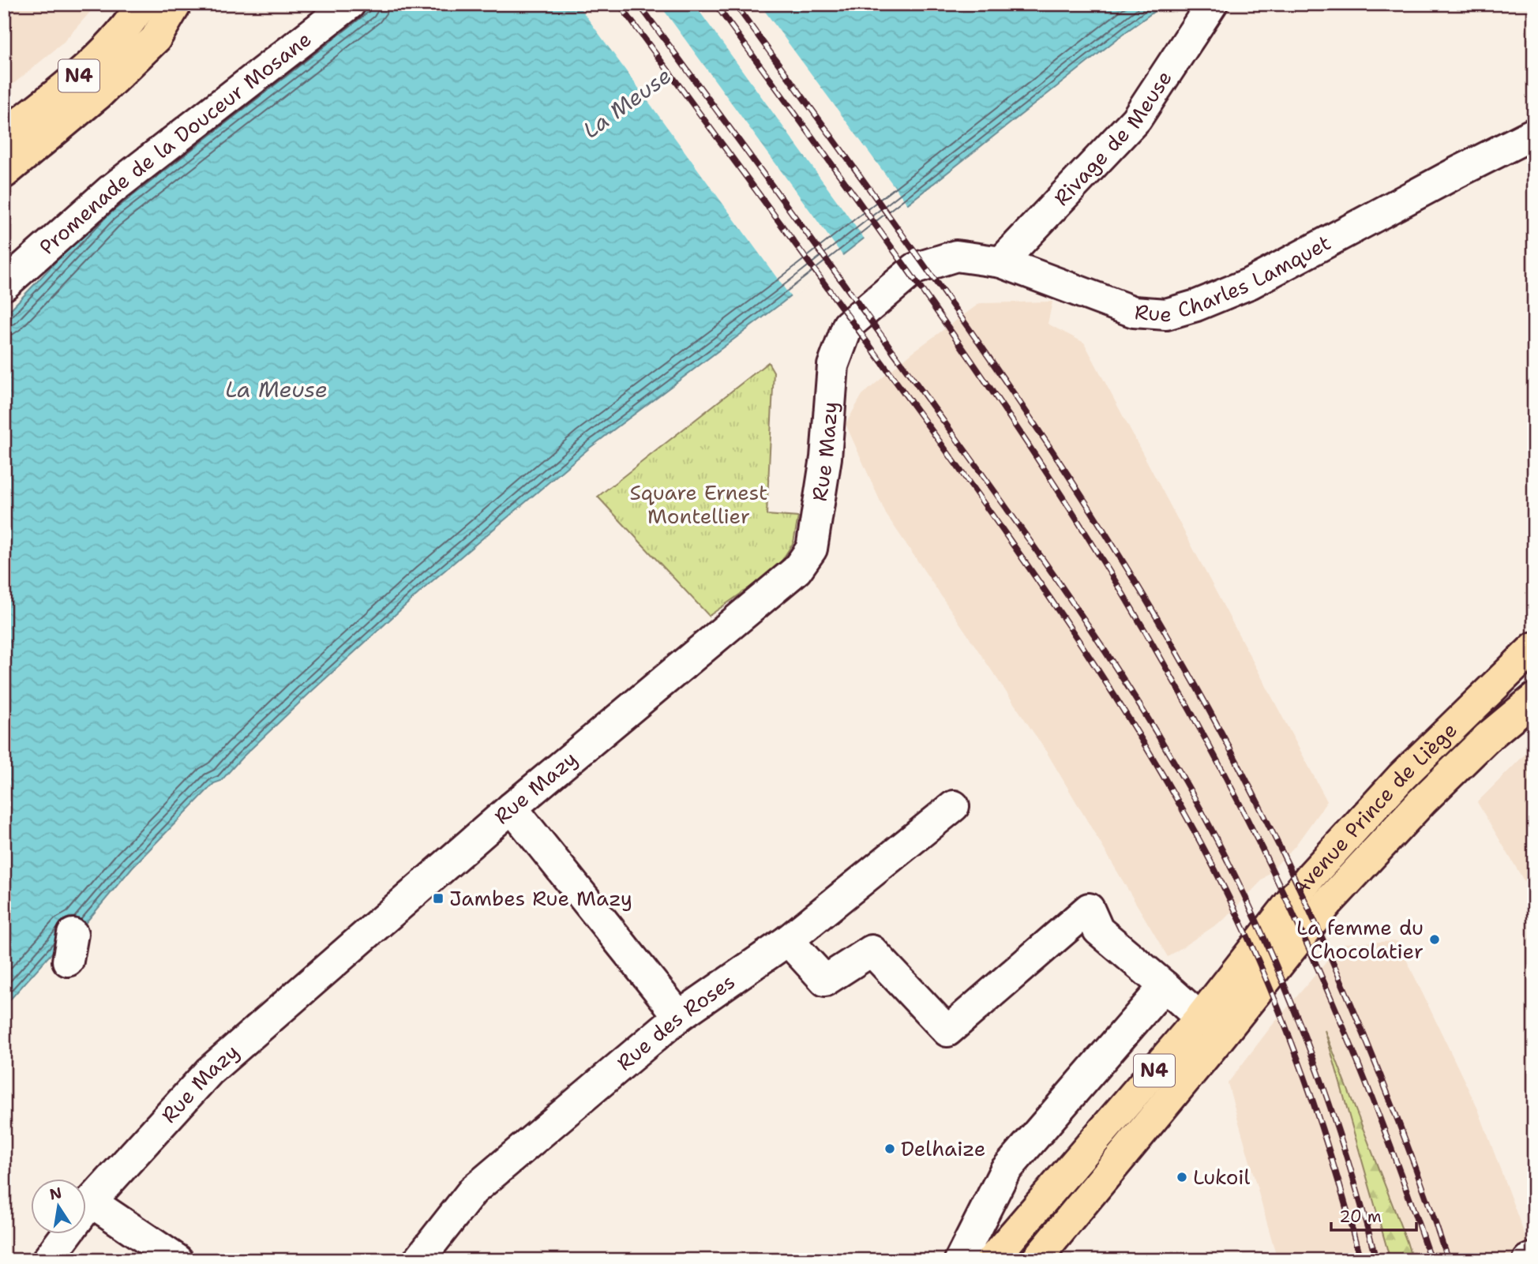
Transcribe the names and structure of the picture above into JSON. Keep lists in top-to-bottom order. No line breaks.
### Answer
{"streets":{"main road":["N4","Avenue Prince de Liège"],"street":["Rivage de Meuse","Promenade de la Douceur Mosane","Rue Charles Lamquet","Rue Mazy","Rue des Roses"]},"crossings":[["Rivage de Meuse","Rue Charles Lamquet"],["Rue Charles Lamquet","Rue Mazy"]],"water":["La Meuse"],"parks":["Square Ernest Montellier"],"places":{"transit":["Jambes Rue Mazy"],"other":["La femme du Chocolatier","Delhaize","Lukoil"]},"scale_bar":"20 m","north":"top"}
